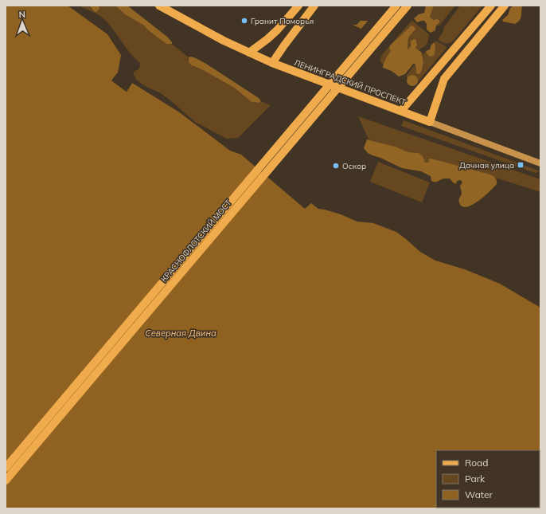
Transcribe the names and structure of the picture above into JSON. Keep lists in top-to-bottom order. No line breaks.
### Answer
{"streets":{"main road":["ЛЕНИНГРАДСКИЙ ПРОСПЕКТ","КРАСНОФЛОТСКИЙ МОСТ"]},"water":["Северная Двина"],"places":{"other":["Гранит Поморья","Оскор"],"transit":["Дачная улица"]},"legend":["Road","Park","Water"],"north":"top"}
